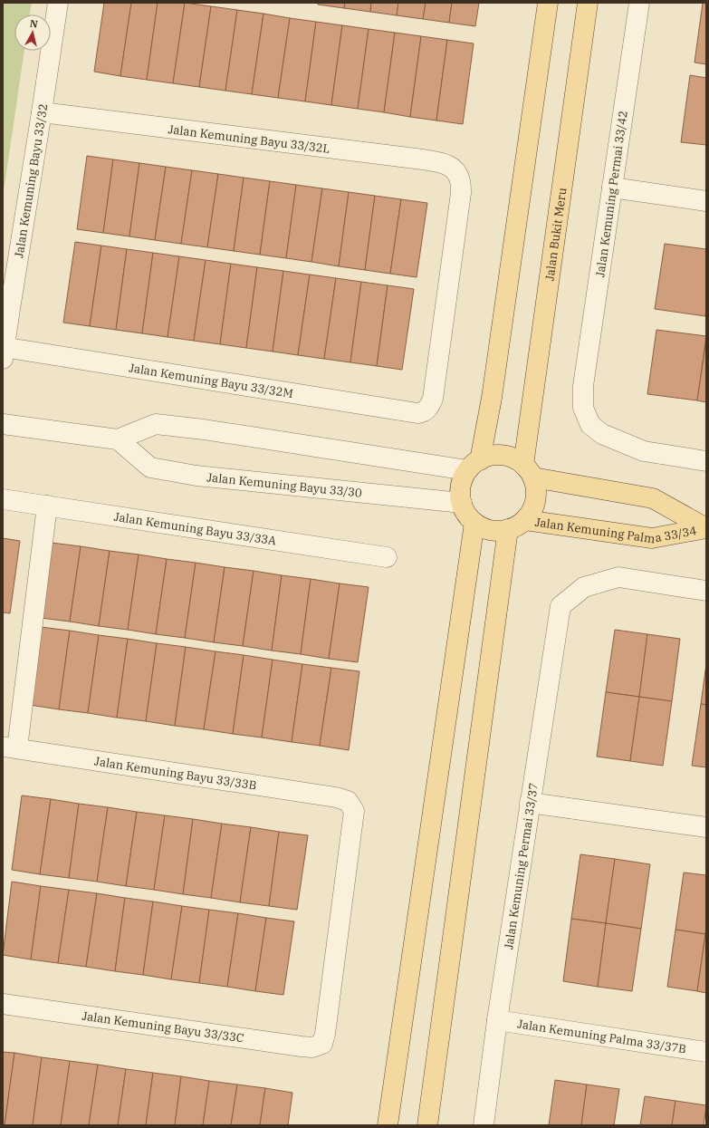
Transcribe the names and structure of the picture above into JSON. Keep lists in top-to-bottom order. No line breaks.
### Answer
{"streets":{"main road":["Jalan Bukit Meru","Jalan Kemuning Palma 33/34"],"street":["Jalan Kemuning Bayu 33/32L","Jalan Kemuning Bayu 33/32","Jalan Kemuning Permai 33/42","Jalan Kemuning Bayu 33/32M","Jalan Kemuning Bayu 33/30","Jalan Kemuning Bayu 33/33A","Jalan Kemuning Bayu 33/33B","Jalan Kemuning Permai 33/37","Jalan Kemuning Bayu 33/33C","Jalan Kemuning Palma 33/37B"]},"crossings":[["Jalan Kemuning Bayu 33/32L","Jalan Kemuning Bayu 33/32"],["Jalan Kemuning Bayu 33/32L","Jalan Kemuning Bayu 33/32M"],["Jalan Kemuning Bayu 33/32","Jalan Kemuning Bayu 33/32M"],["Jalan Bukit Meru","Jalan Kemuning Bayu 33/30"],["Jalan Bukit Meru","Jalan Kemuning Palma 33/34"],["Jalan Kemuning Bayu 33/30","Jalan Kemuning Palma 33/34"],["Jalan Kemuning Bayu 33/33B","Jalan Kemuning Bayu 33/33C"],["Jalan Kemuning Permai 33/37","Jalan Kemuning Palma 33/37B"]],"north":"top"}
